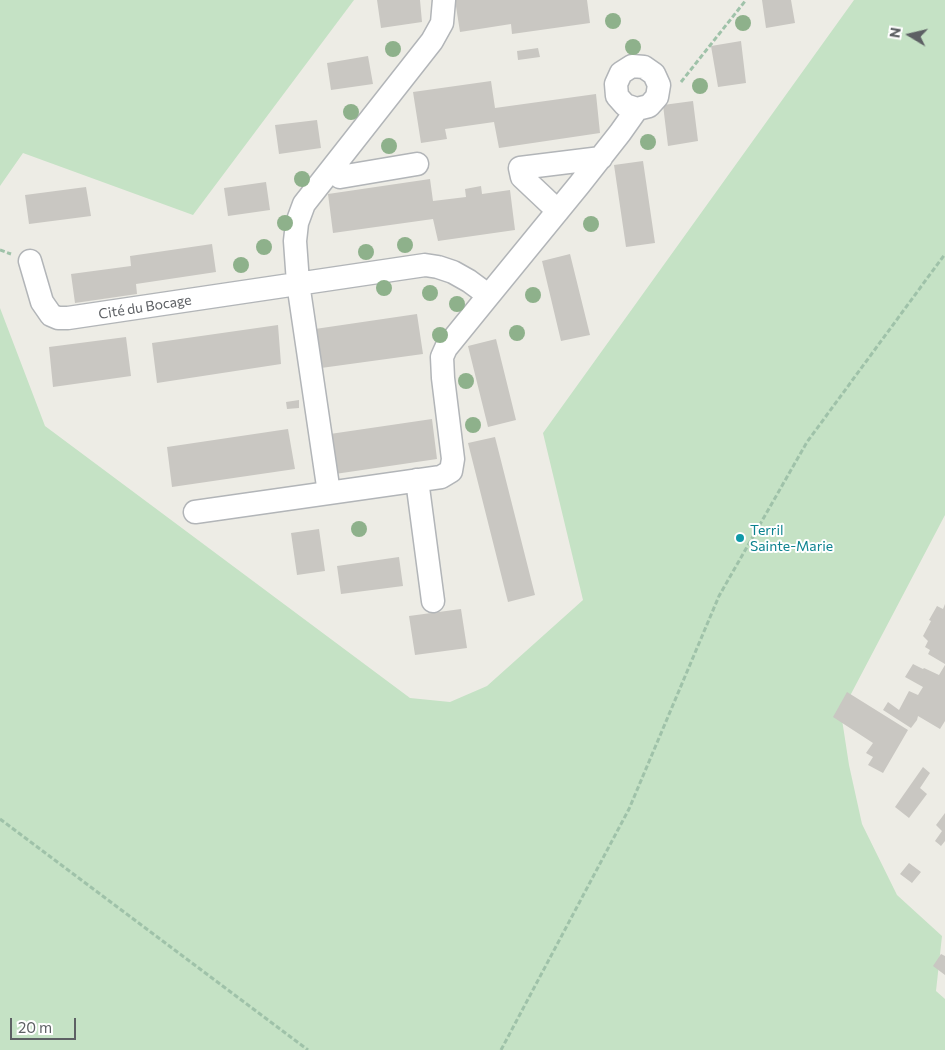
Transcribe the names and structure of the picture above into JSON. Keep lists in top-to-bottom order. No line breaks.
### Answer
{"streets":{"street":["Cité du Bocage"]},"places":["Terril Sainte-Marie"],"scale_bar":"20 m","north":"left"}
